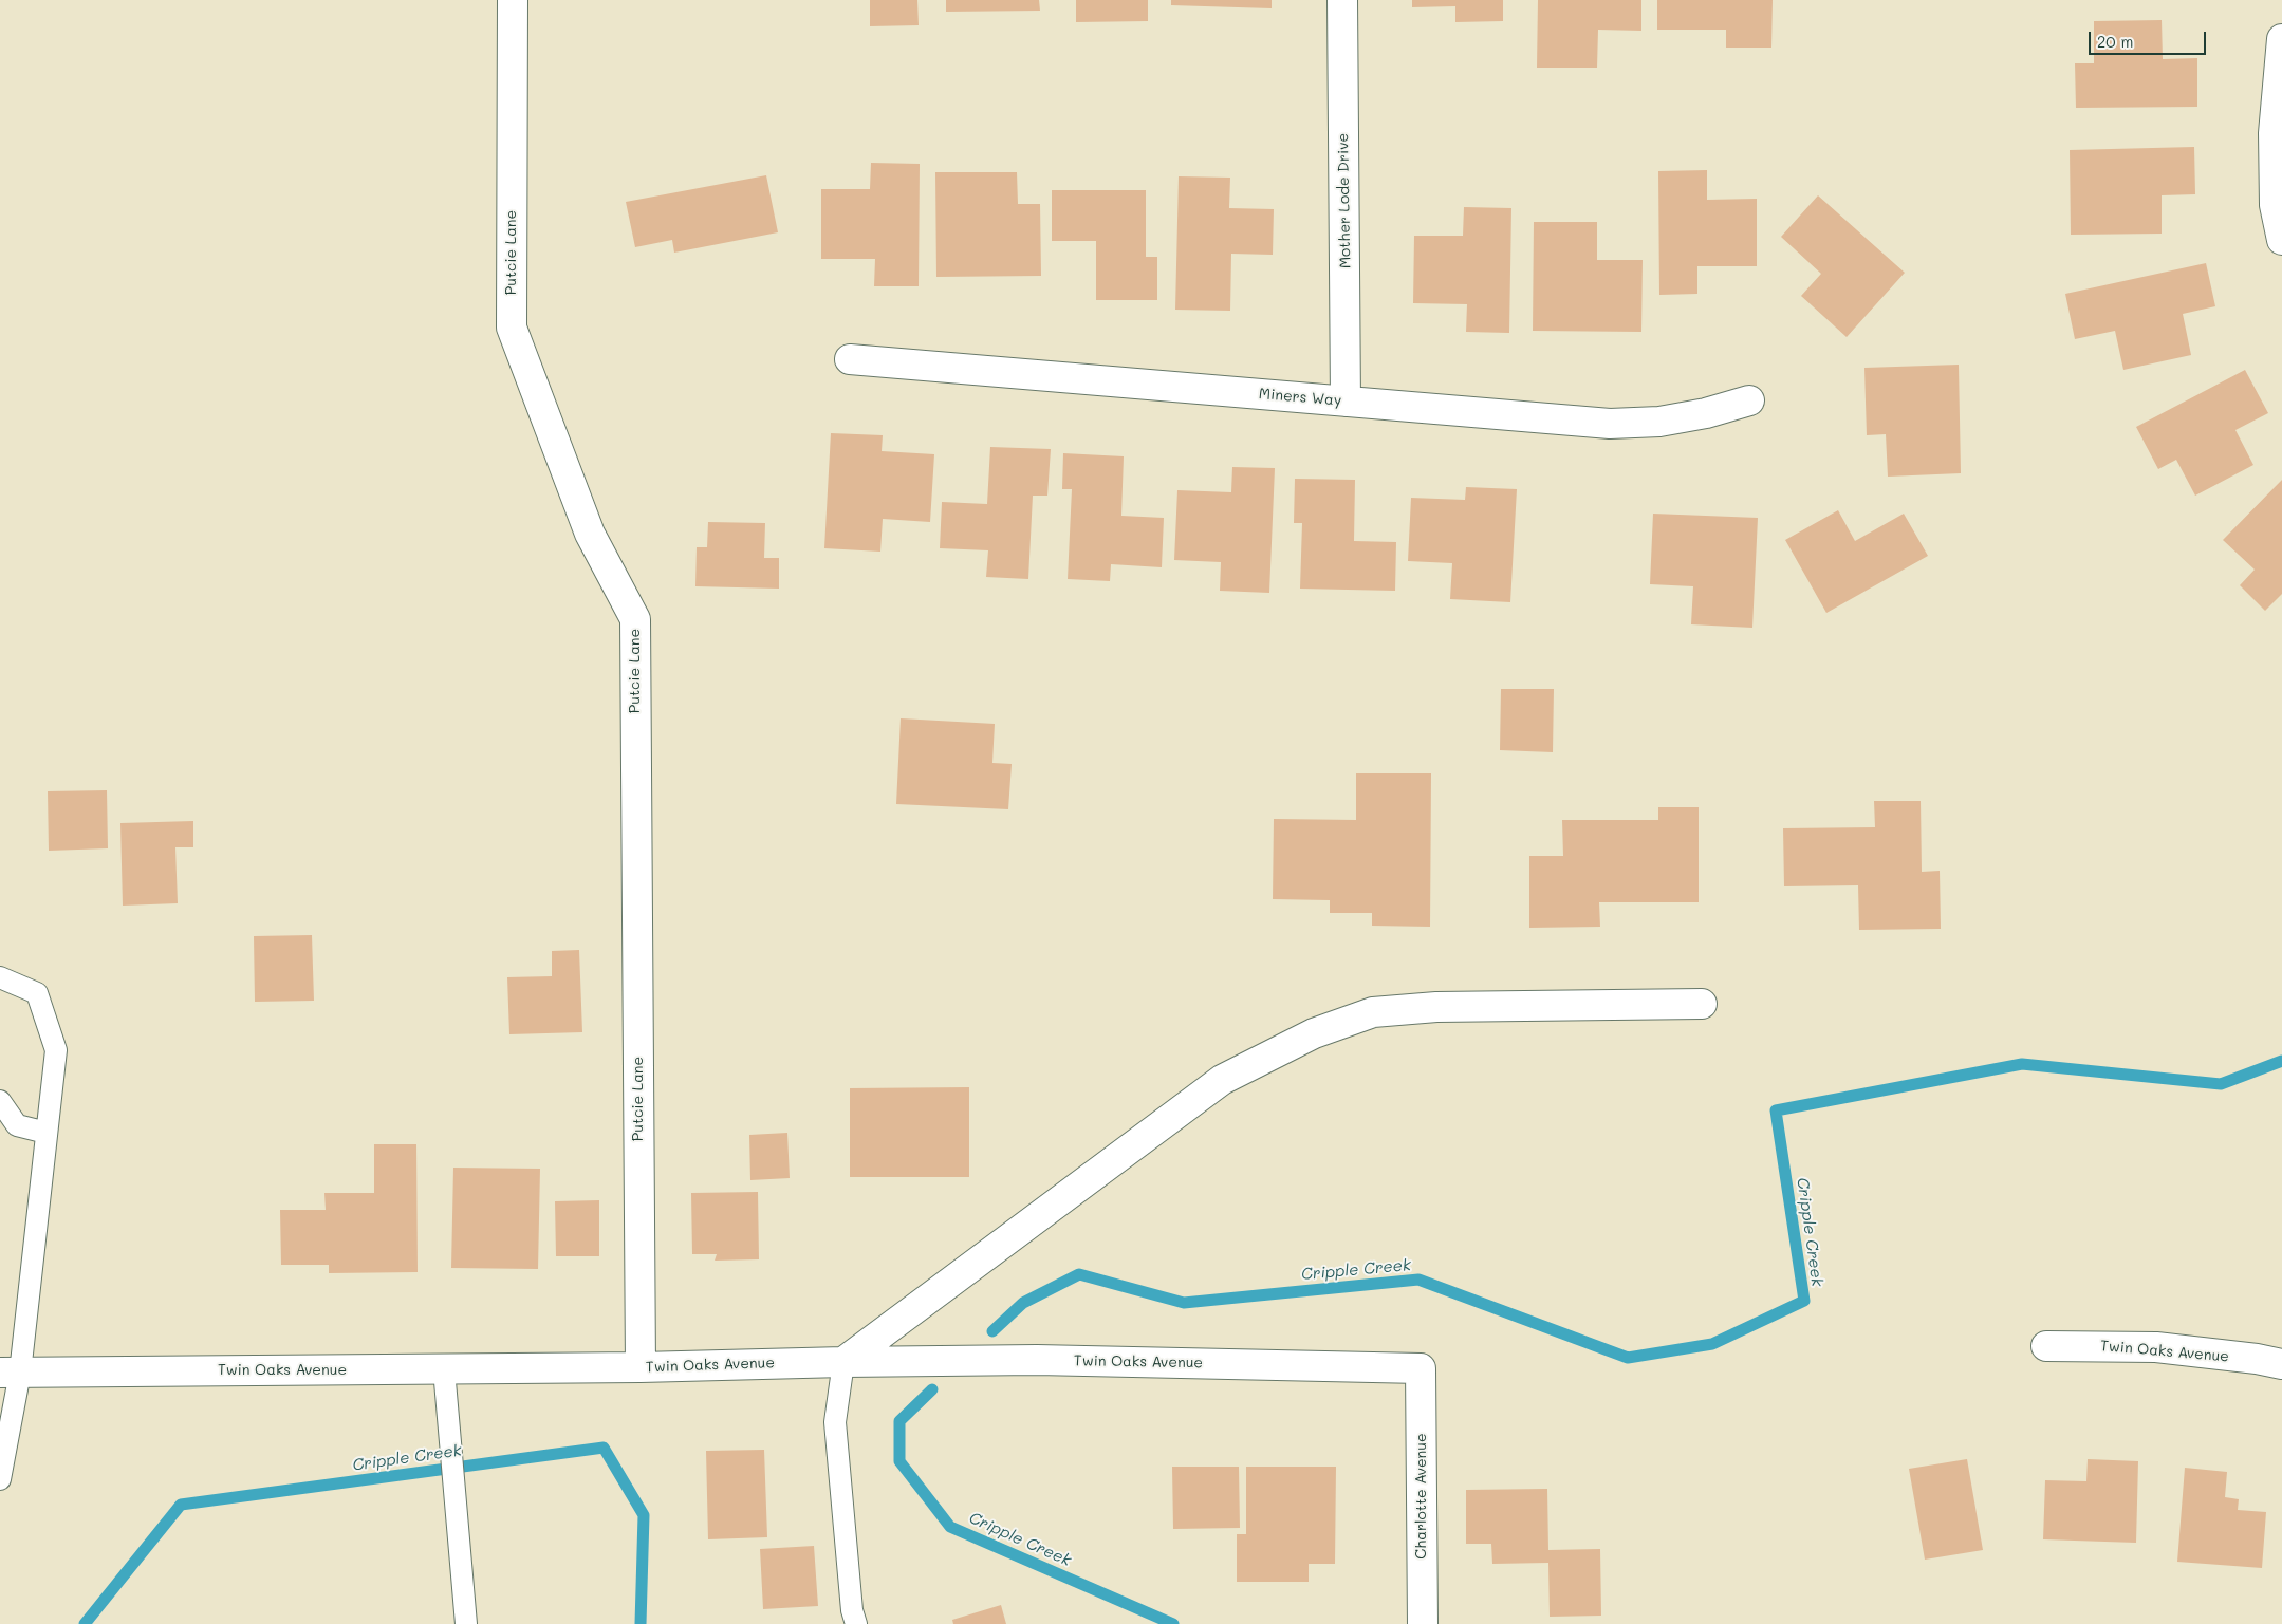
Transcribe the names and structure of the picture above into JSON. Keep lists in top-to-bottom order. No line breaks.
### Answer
{"streets":{"street":["Mother Lode Drive","Putcie Lane","Miners Way","Twin Oaks Avenue","Charlotte Avenue"]},"crossings":[["Mother Lode Drive","Miners Way"],["Putcie Lane","Twin Oaks Avenue"],["Twin Oaks Avenue","Charlotte Avenue"]],"water":["Cripple Creek"],"scale_bar":"20 m"}
